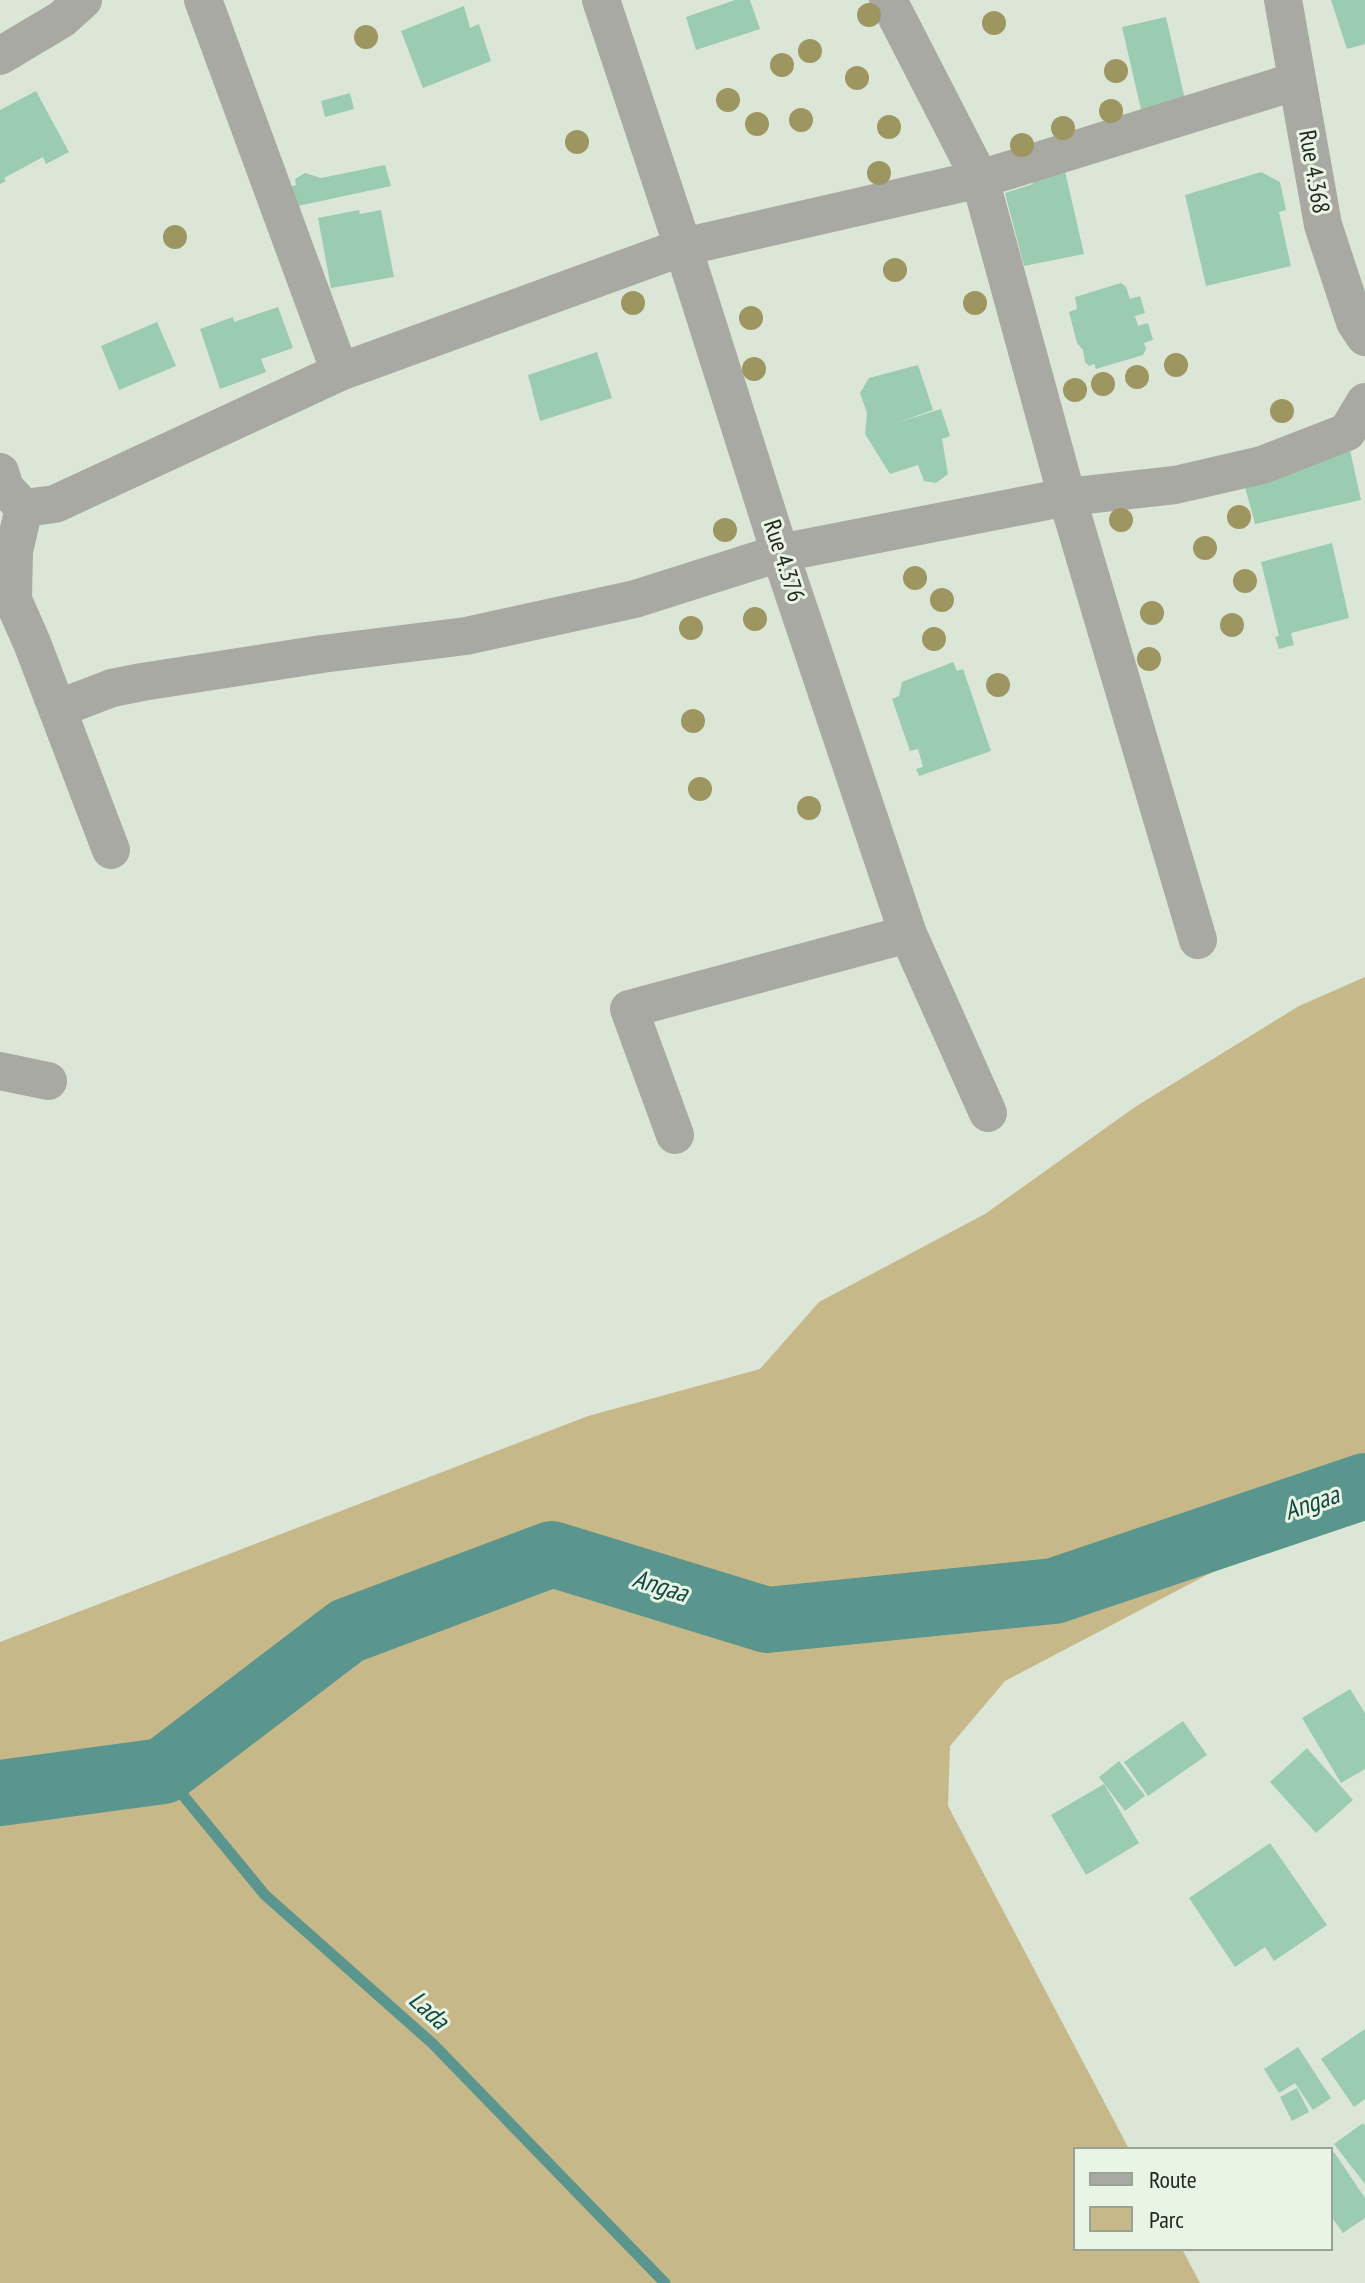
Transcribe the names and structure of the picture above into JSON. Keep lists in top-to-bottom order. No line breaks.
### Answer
{"streets":{"street":["Rue 4.368","Rue 4.376"]},"water":["Angaa","Lada"],"legend":["Route","Parc"]}
